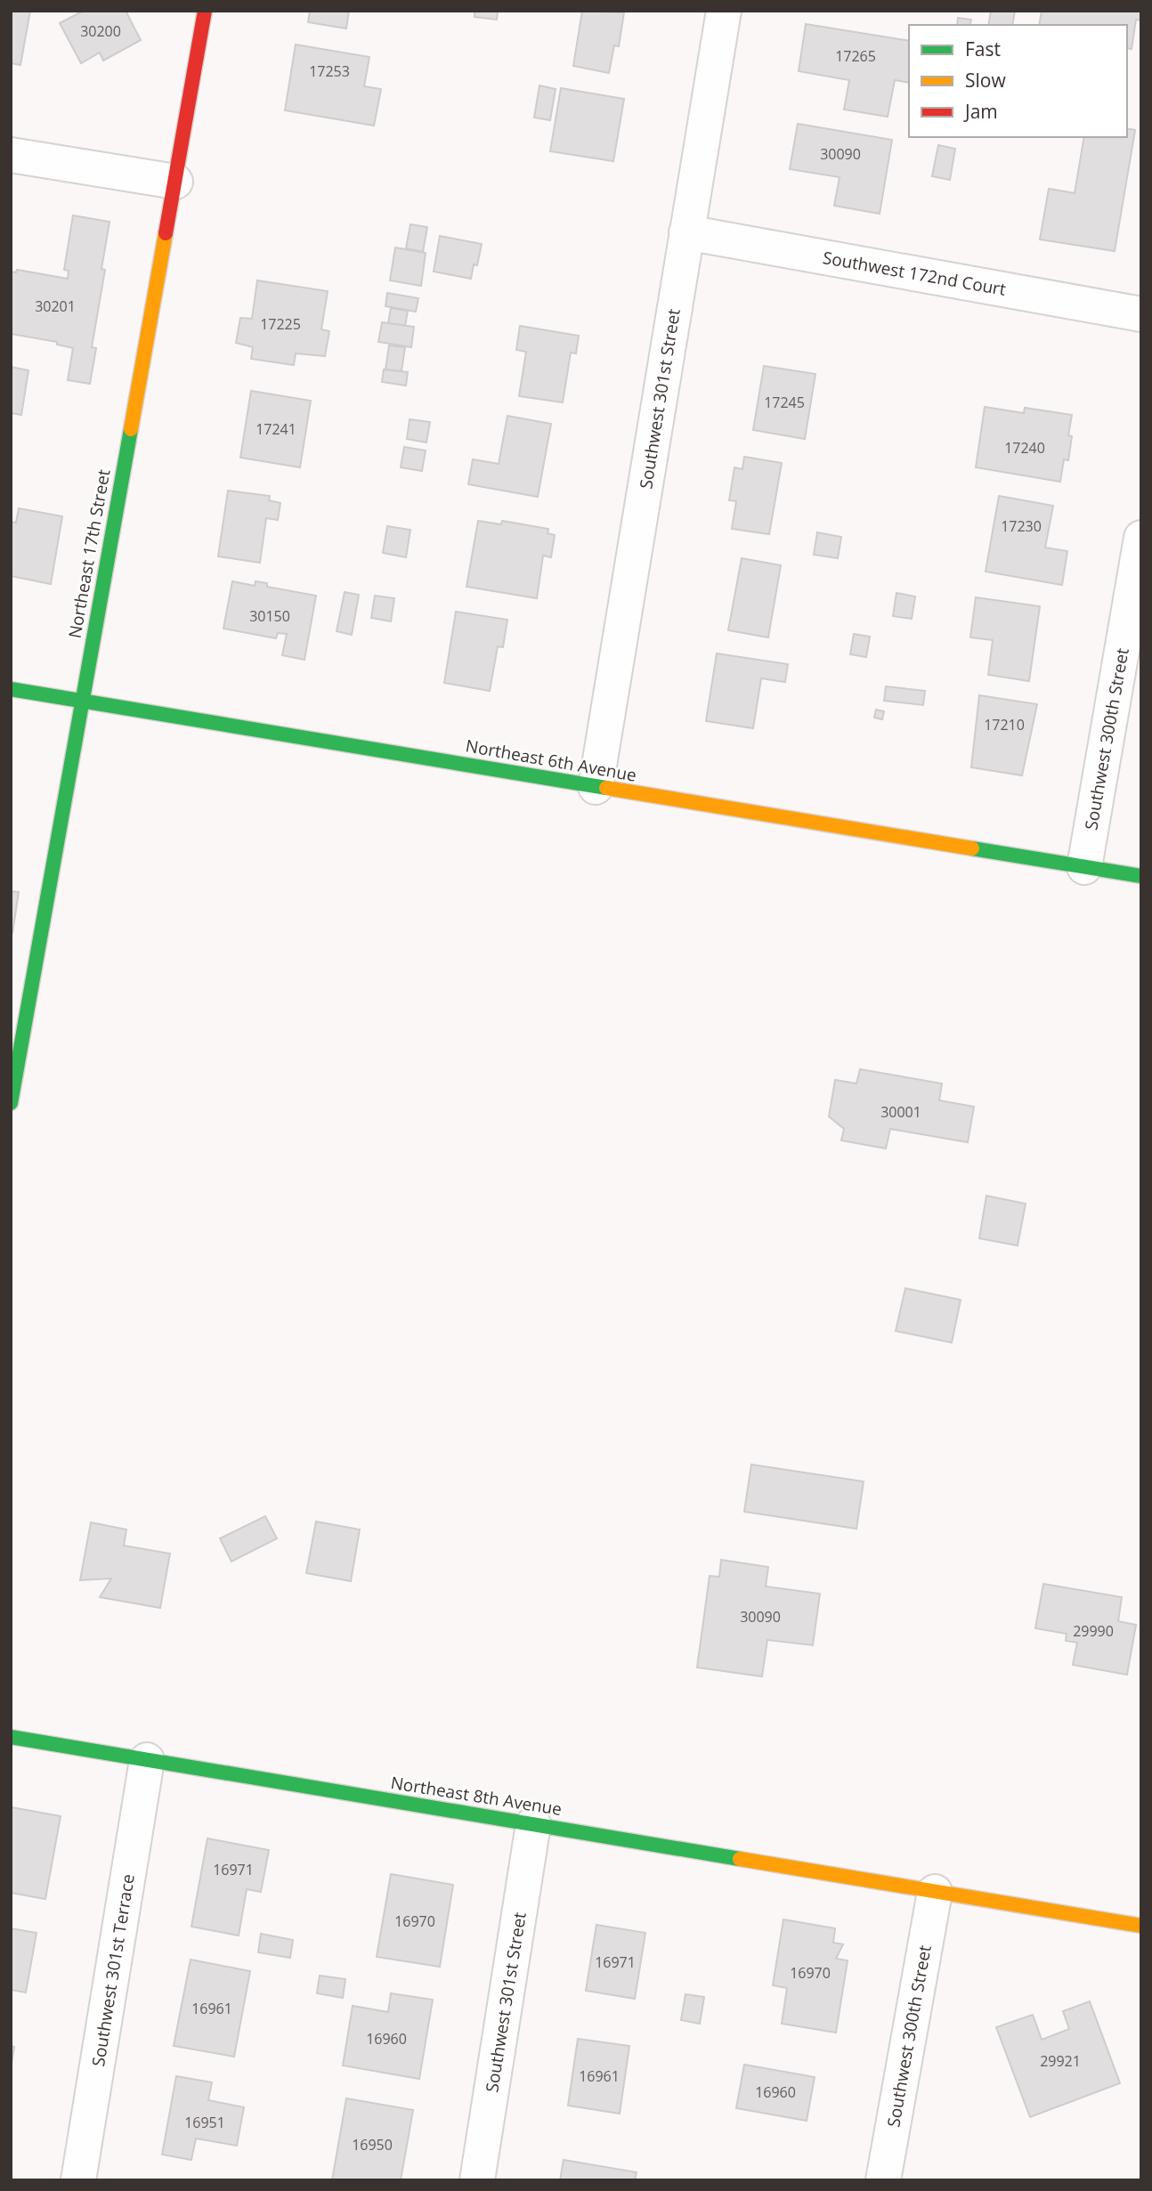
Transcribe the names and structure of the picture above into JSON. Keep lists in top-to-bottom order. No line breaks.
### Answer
{"streets":{"street":["Southwest 172nd Court","Southwest 301st Street","Northeast 17th Street","Southwest 300th Street","Northeast 6th Avenue","Northeast 8th Avenue","Southwest 301st Terrace"]},"crossings":[["Southwest 172nd Court","Southwest 301st Street"],["Southwest 301st Street","Northeast 6th Avenue"],["Southwest 301st Street","Northeast 8th Avenue"],["Northeast 17th Street","Northeast 6th Avenue"],["Southwest 300th Street","Northeast 6th Avenue"],["Southwest 300th Street","Northeast 8th Avenue"],["Northeast 8th Avenue","Southwest 301st Terrace"]],"house_numbers":["30200","17265","17253","30090","30201","17225","17245","17241","17240","17230","30150","17210","30001","30090","29990","16971","16970","16971","16970","16961","16960","29921","16961","16960","16951","16950"],"legend":["Fast","Slow","Jam"]}
